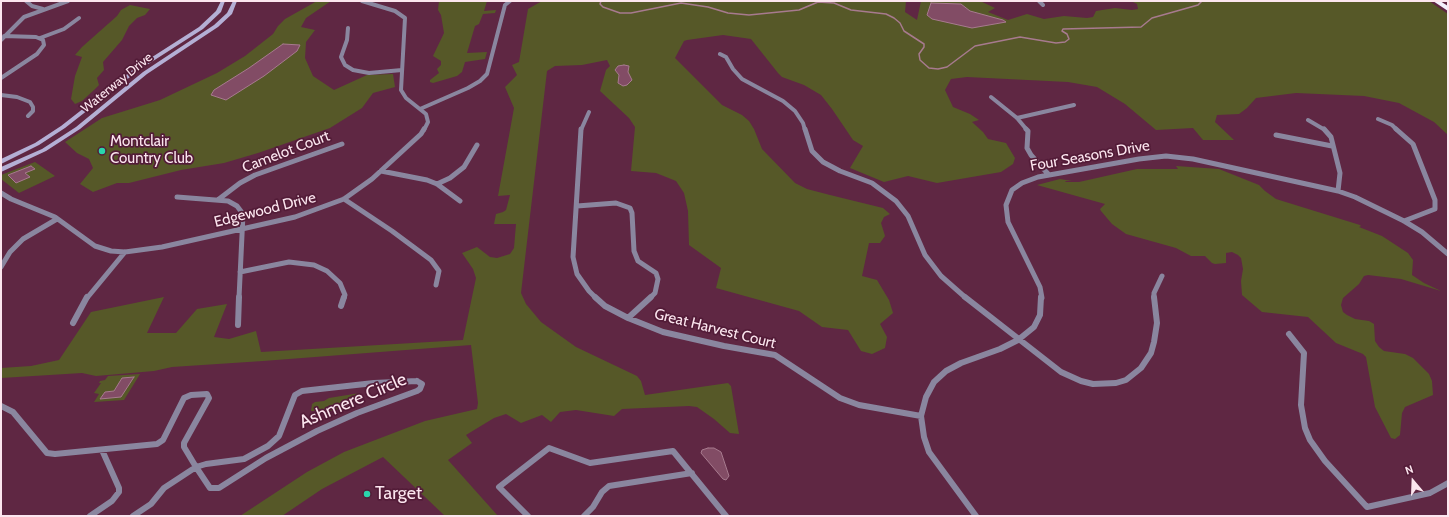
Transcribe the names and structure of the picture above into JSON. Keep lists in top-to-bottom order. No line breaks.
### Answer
{"streets":{"main road":["Waterway Drive"],"street":["Camelot Court","Four Seasons Drive","Edgewood Drive","Great Harvest Court","Ashmere Circle"]},"crossings":[["Four Seasons Drive","Great Harvest Court"]],"places":["Montclair Country Club","Target"],"north":"top"}
